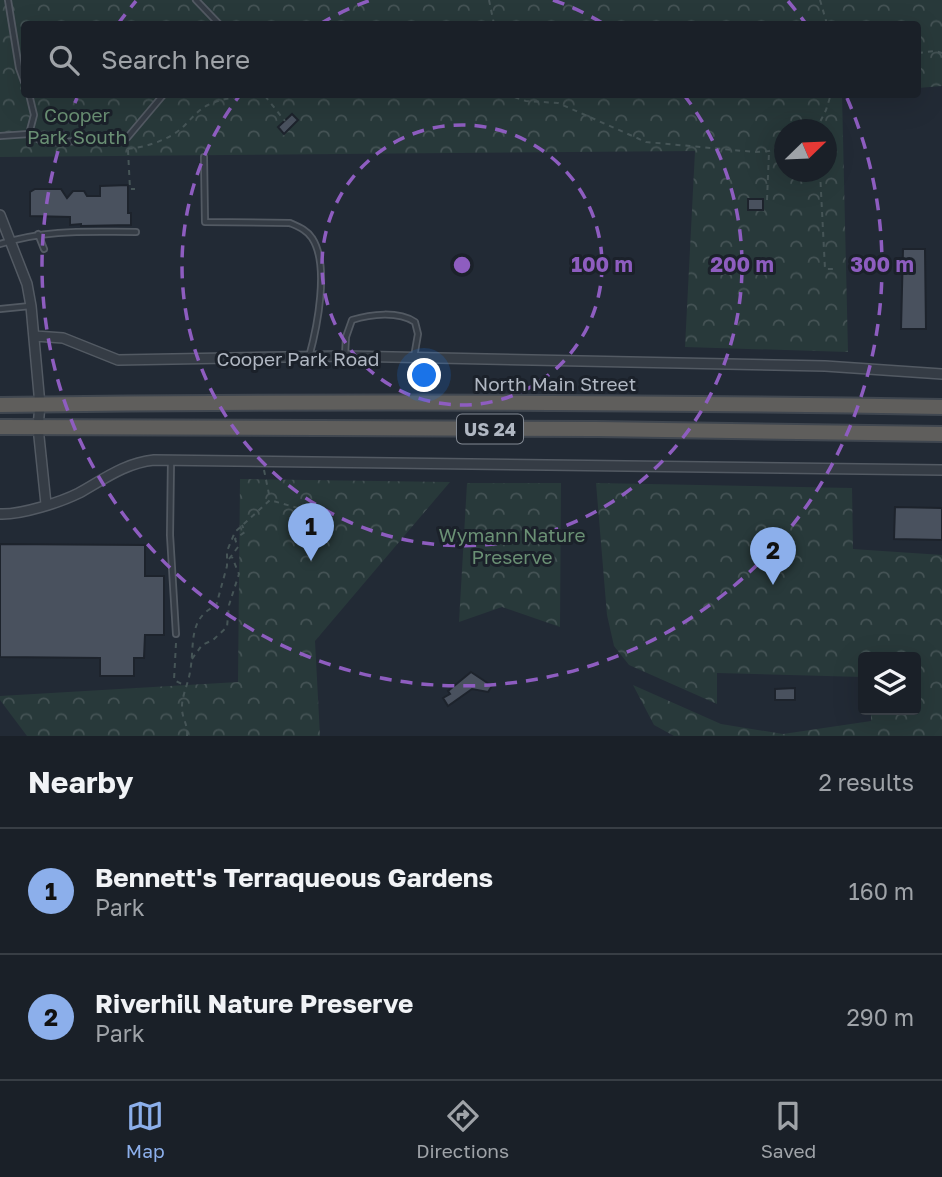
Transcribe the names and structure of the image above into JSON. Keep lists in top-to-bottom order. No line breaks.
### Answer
{"streets":{"highway":["North Main Street","US 24"],"street":["Cooper Park Road"]},"parks":["Cooper Park South","Wymann Nature Preserve"],"north":"top right","page":{"search":"Search here","pins":["1","2"],"heading":["Nearby","2 results"],"list":[{"mark":"1","name":"Bennett's Terraqueous Gardens","note":"Park","value":"160 m"},{"mark":"2","name":"Riverhill Nature Preserve","note":"Park","value":"290 m"}],"nav":["Map","Directions","Saved"]},"rings":["100 m","200 m","300 m"]}
